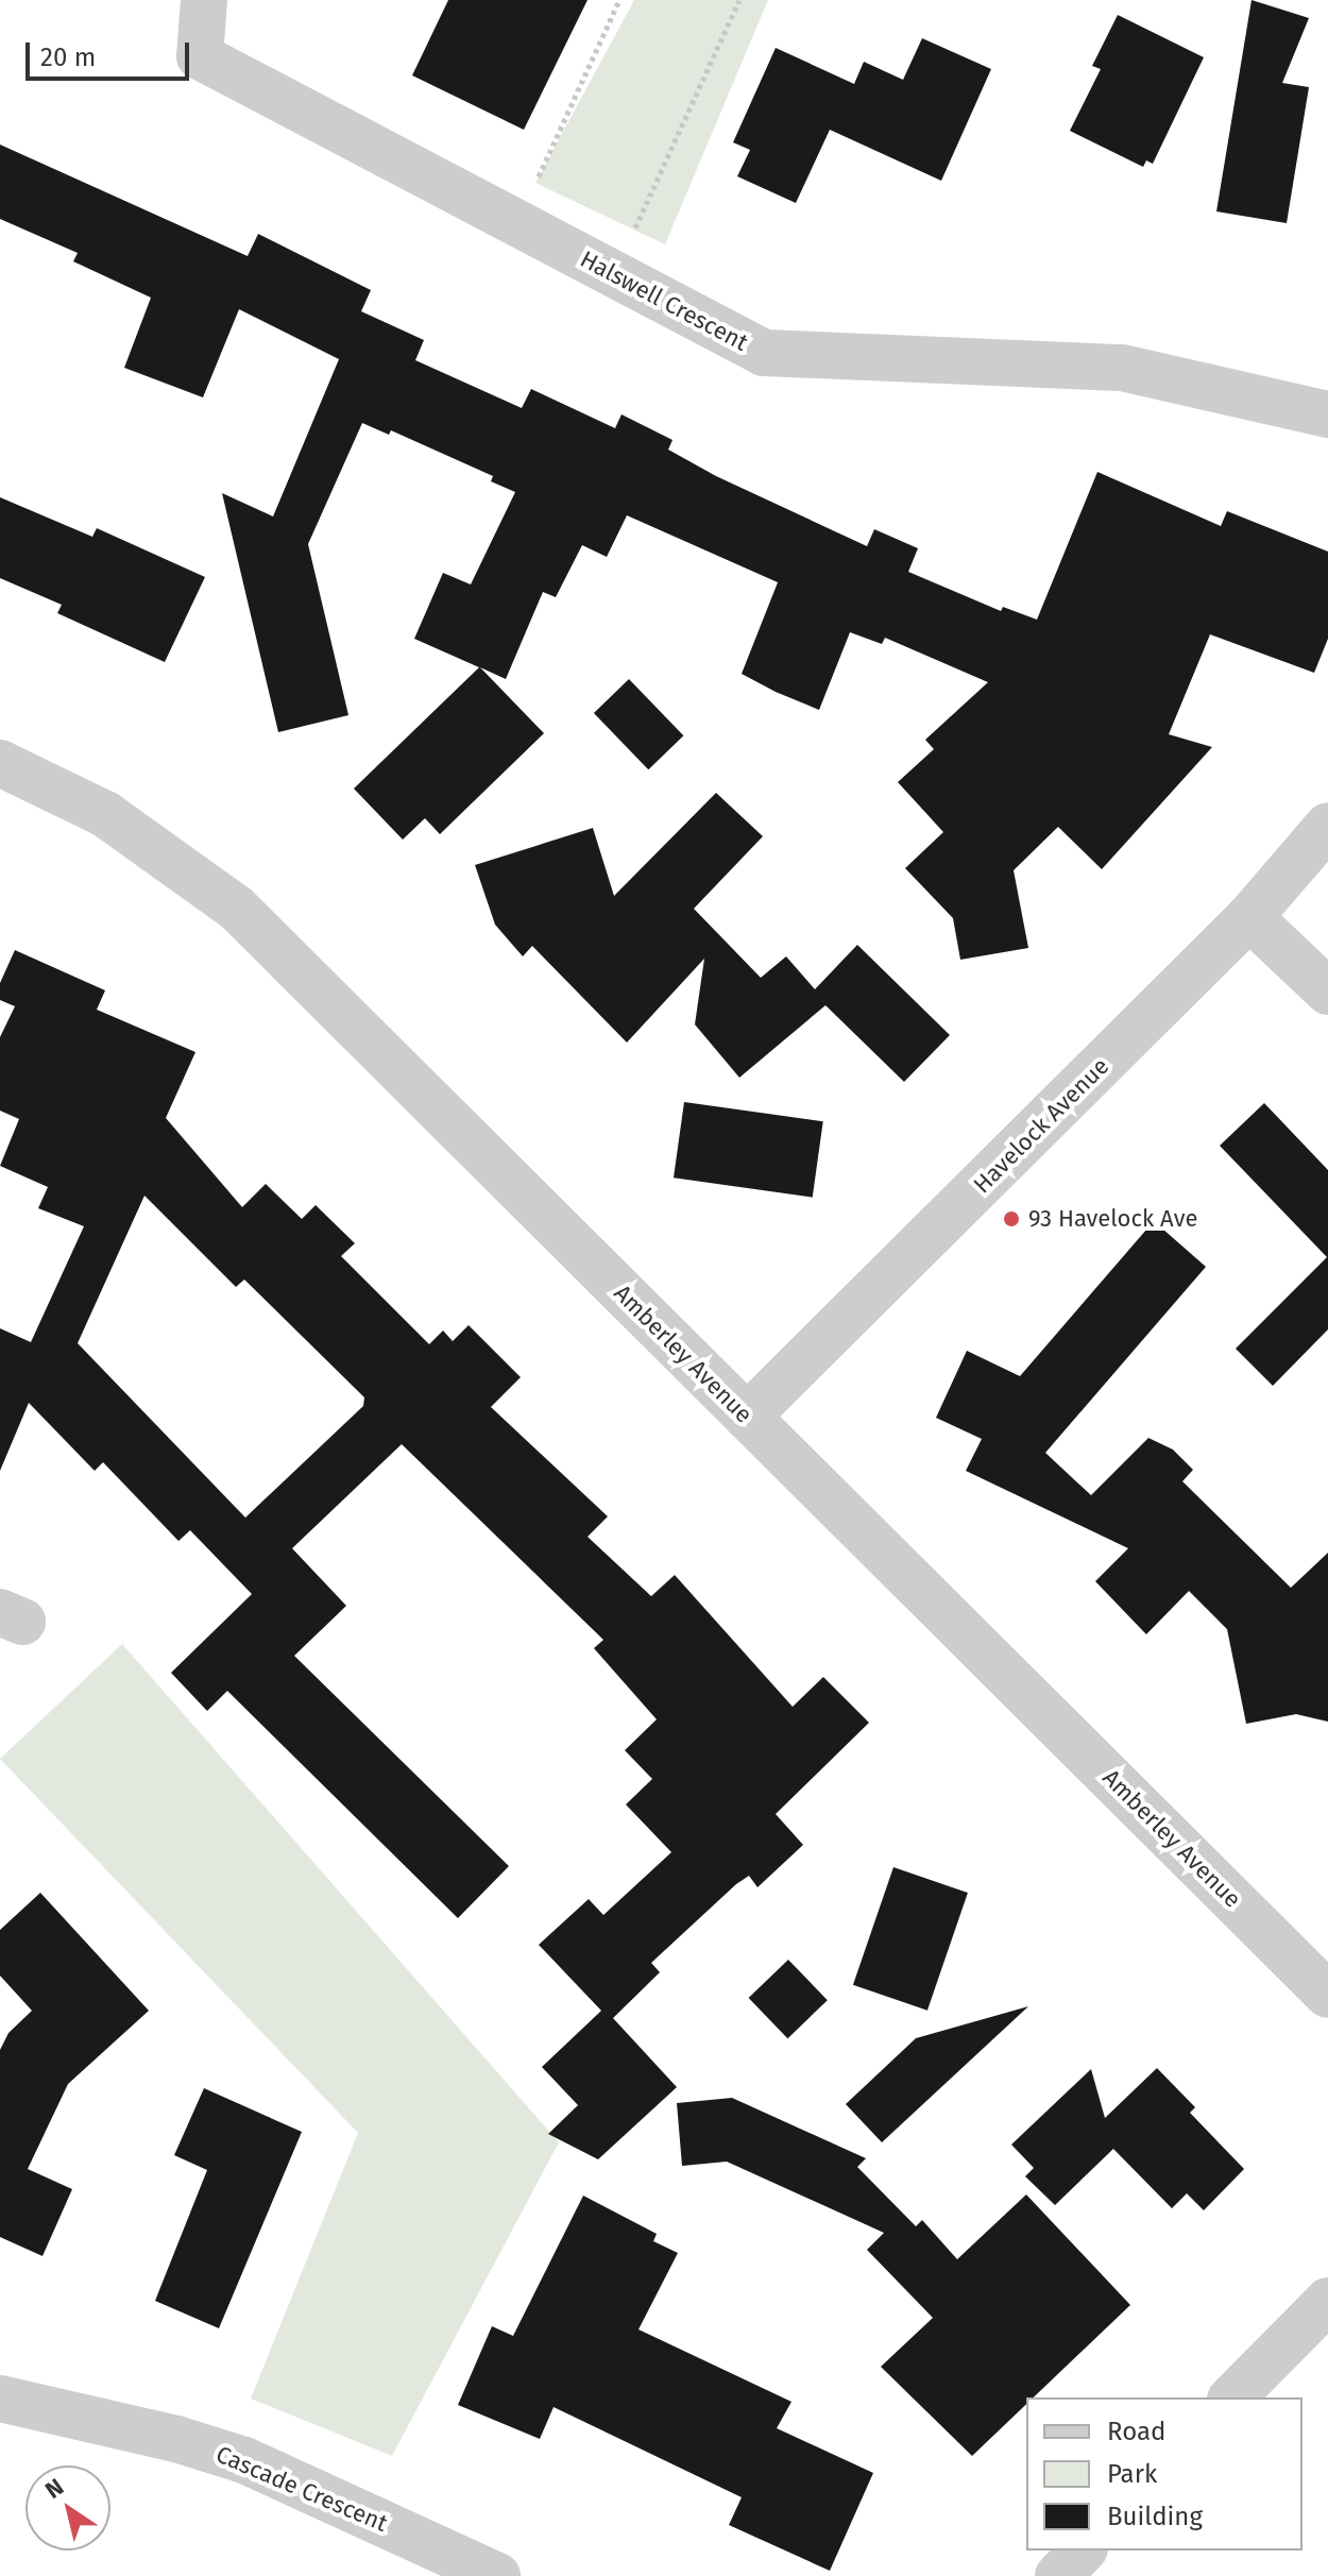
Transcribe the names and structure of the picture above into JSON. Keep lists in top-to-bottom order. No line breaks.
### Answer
{"streets":{"street":["Halswell Crescent","Havelock Avenue","Amberley Avenue","Cascade Crescent"]},"crossings":[["Havelock Avenue","Amberley Avenue"]],"places":["93 Havelock Ave"],"legend":["Road","Park","Building"],"scale_bar":"20 m","north":"top left"}
